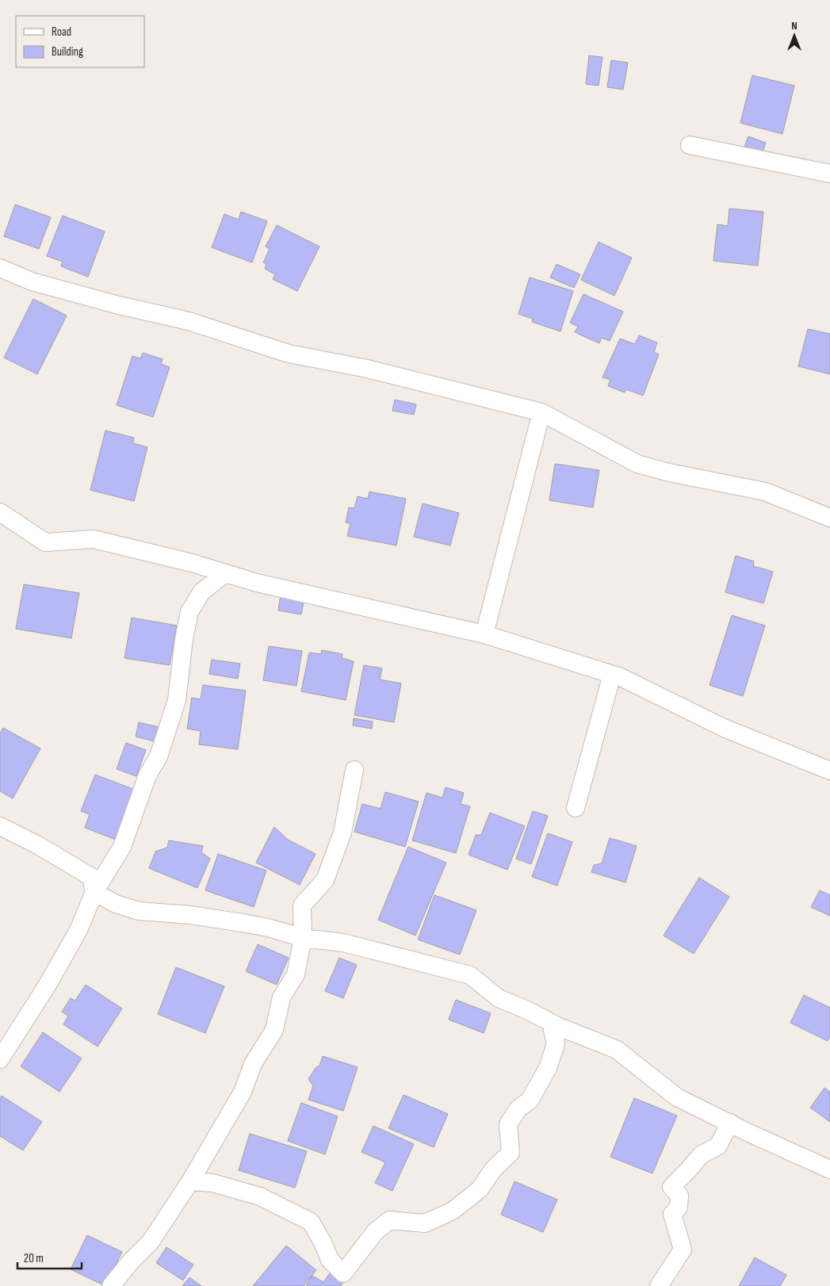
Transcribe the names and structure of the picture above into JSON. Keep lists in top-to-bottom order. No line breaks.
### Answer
{"legend":["Road","Building"],"scale_bar":"20 m","north":"top"}
